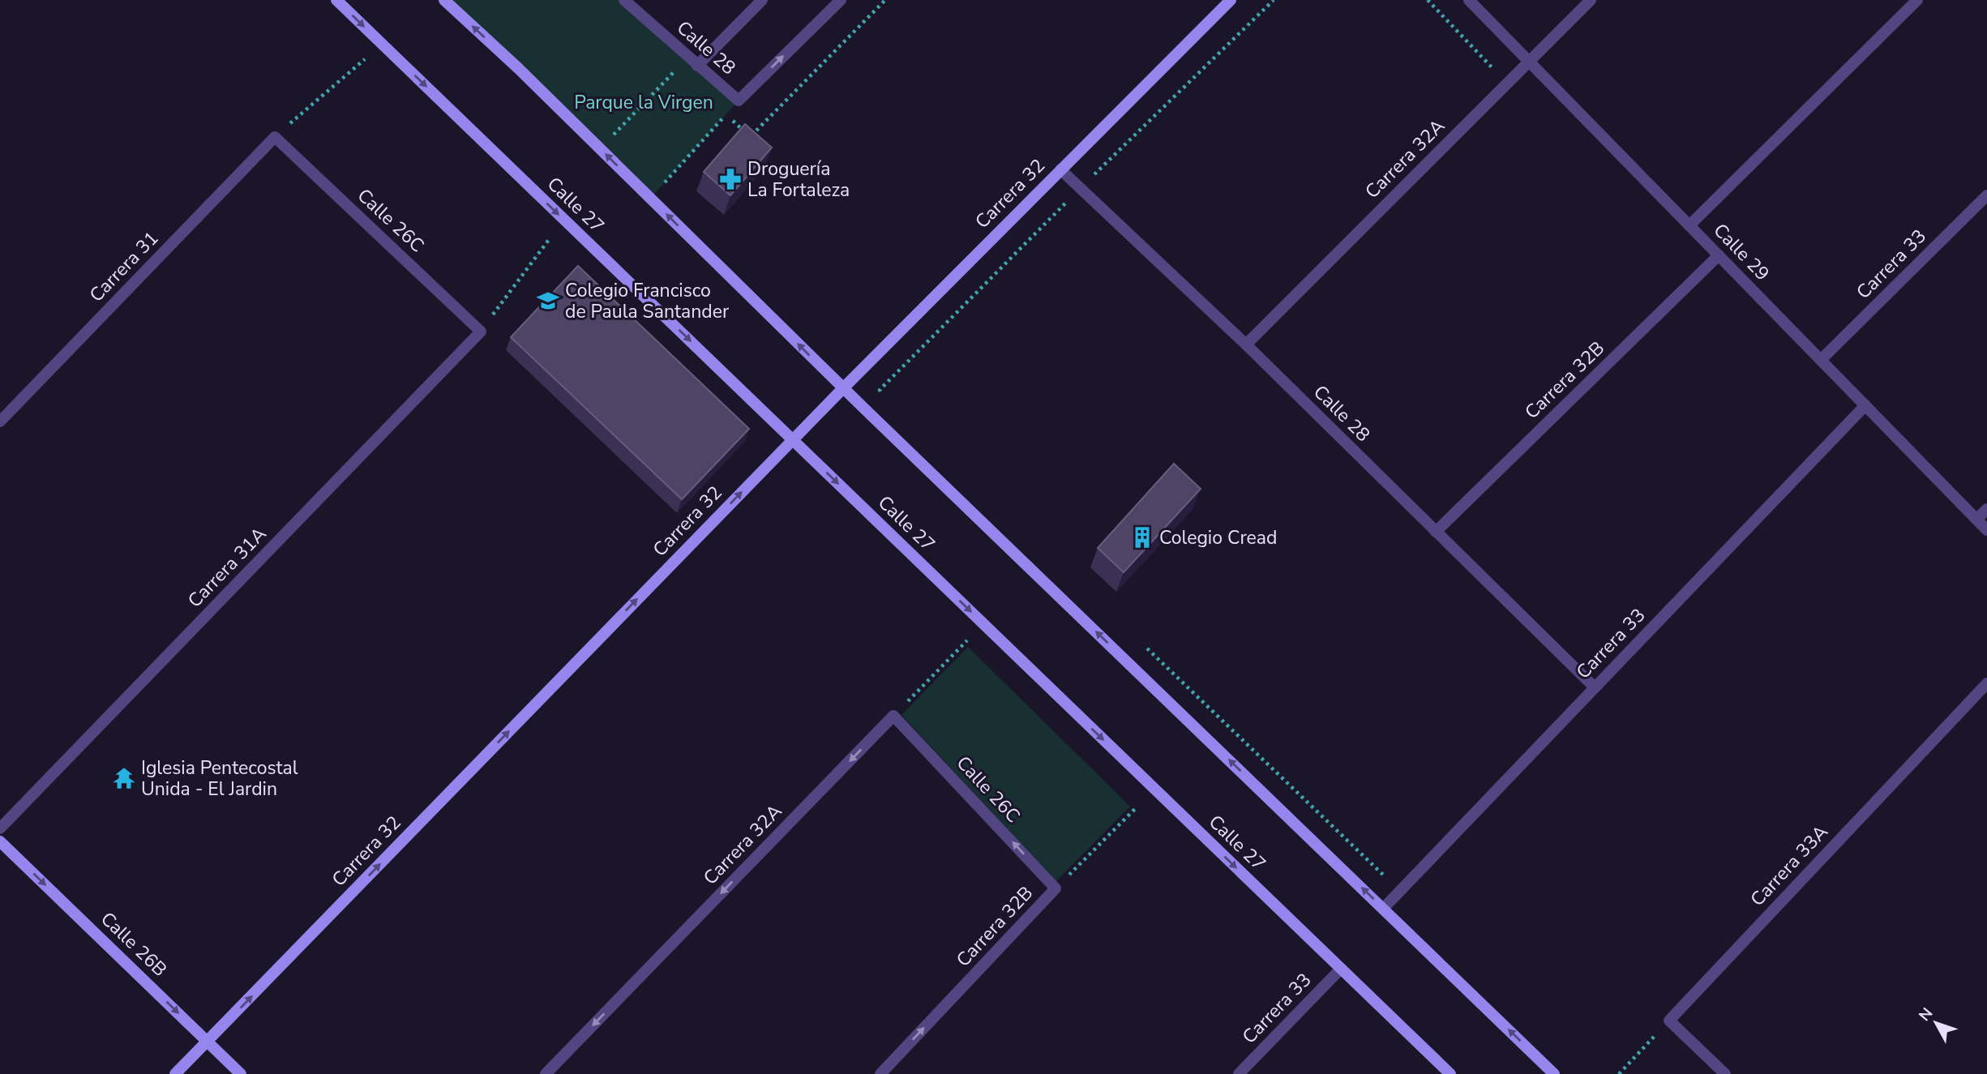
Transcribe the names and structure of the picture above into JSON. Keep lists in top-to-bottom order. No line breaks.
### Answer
{"streets":{"main road":["Carrera 32","Calle 27","Calle 26B"],"street":["Calle 28","Carrera 32A","Calle 26C","Calle 29","Carrera 33","Carrera 31","Carrera 32B","Carrera 31A","Carrera 33A"]},"crossings":[["Calle 28","Carrera 32A"],["Calle 28","Carrera 32"],["Calle 28","Carrera 33"],["Calle 28","Carrera 32B"],["Carrera 32A","Calle 26C"],["Carrera 32A","Calle 29"],["Carrera 32","Calle 27"],["Carrera 32","Calle 26B"],["Calle 27","Carrera 33"],["Calle 26C","Carrera 31"],["Calle 26C","Carrera 32B"],["Calle 26C","Carrera 31A"],["Calle 29","Carrera 33"],["Calle 29","Carrera 32B"]],"one_way":["Carrera 32A","Carrera 32","Calle 26C","Calle 26B"],"parks":["Parque la Virgen"],"places":{"pharmacy":["Droguería La Fortaleza"],"school or university":["Colegio Francisco de Paula Santander"],"building":["Colegio Cread"],"temple":["Iglesia Pentecostal Unida - El Jardin"]},"north":"top left"}
